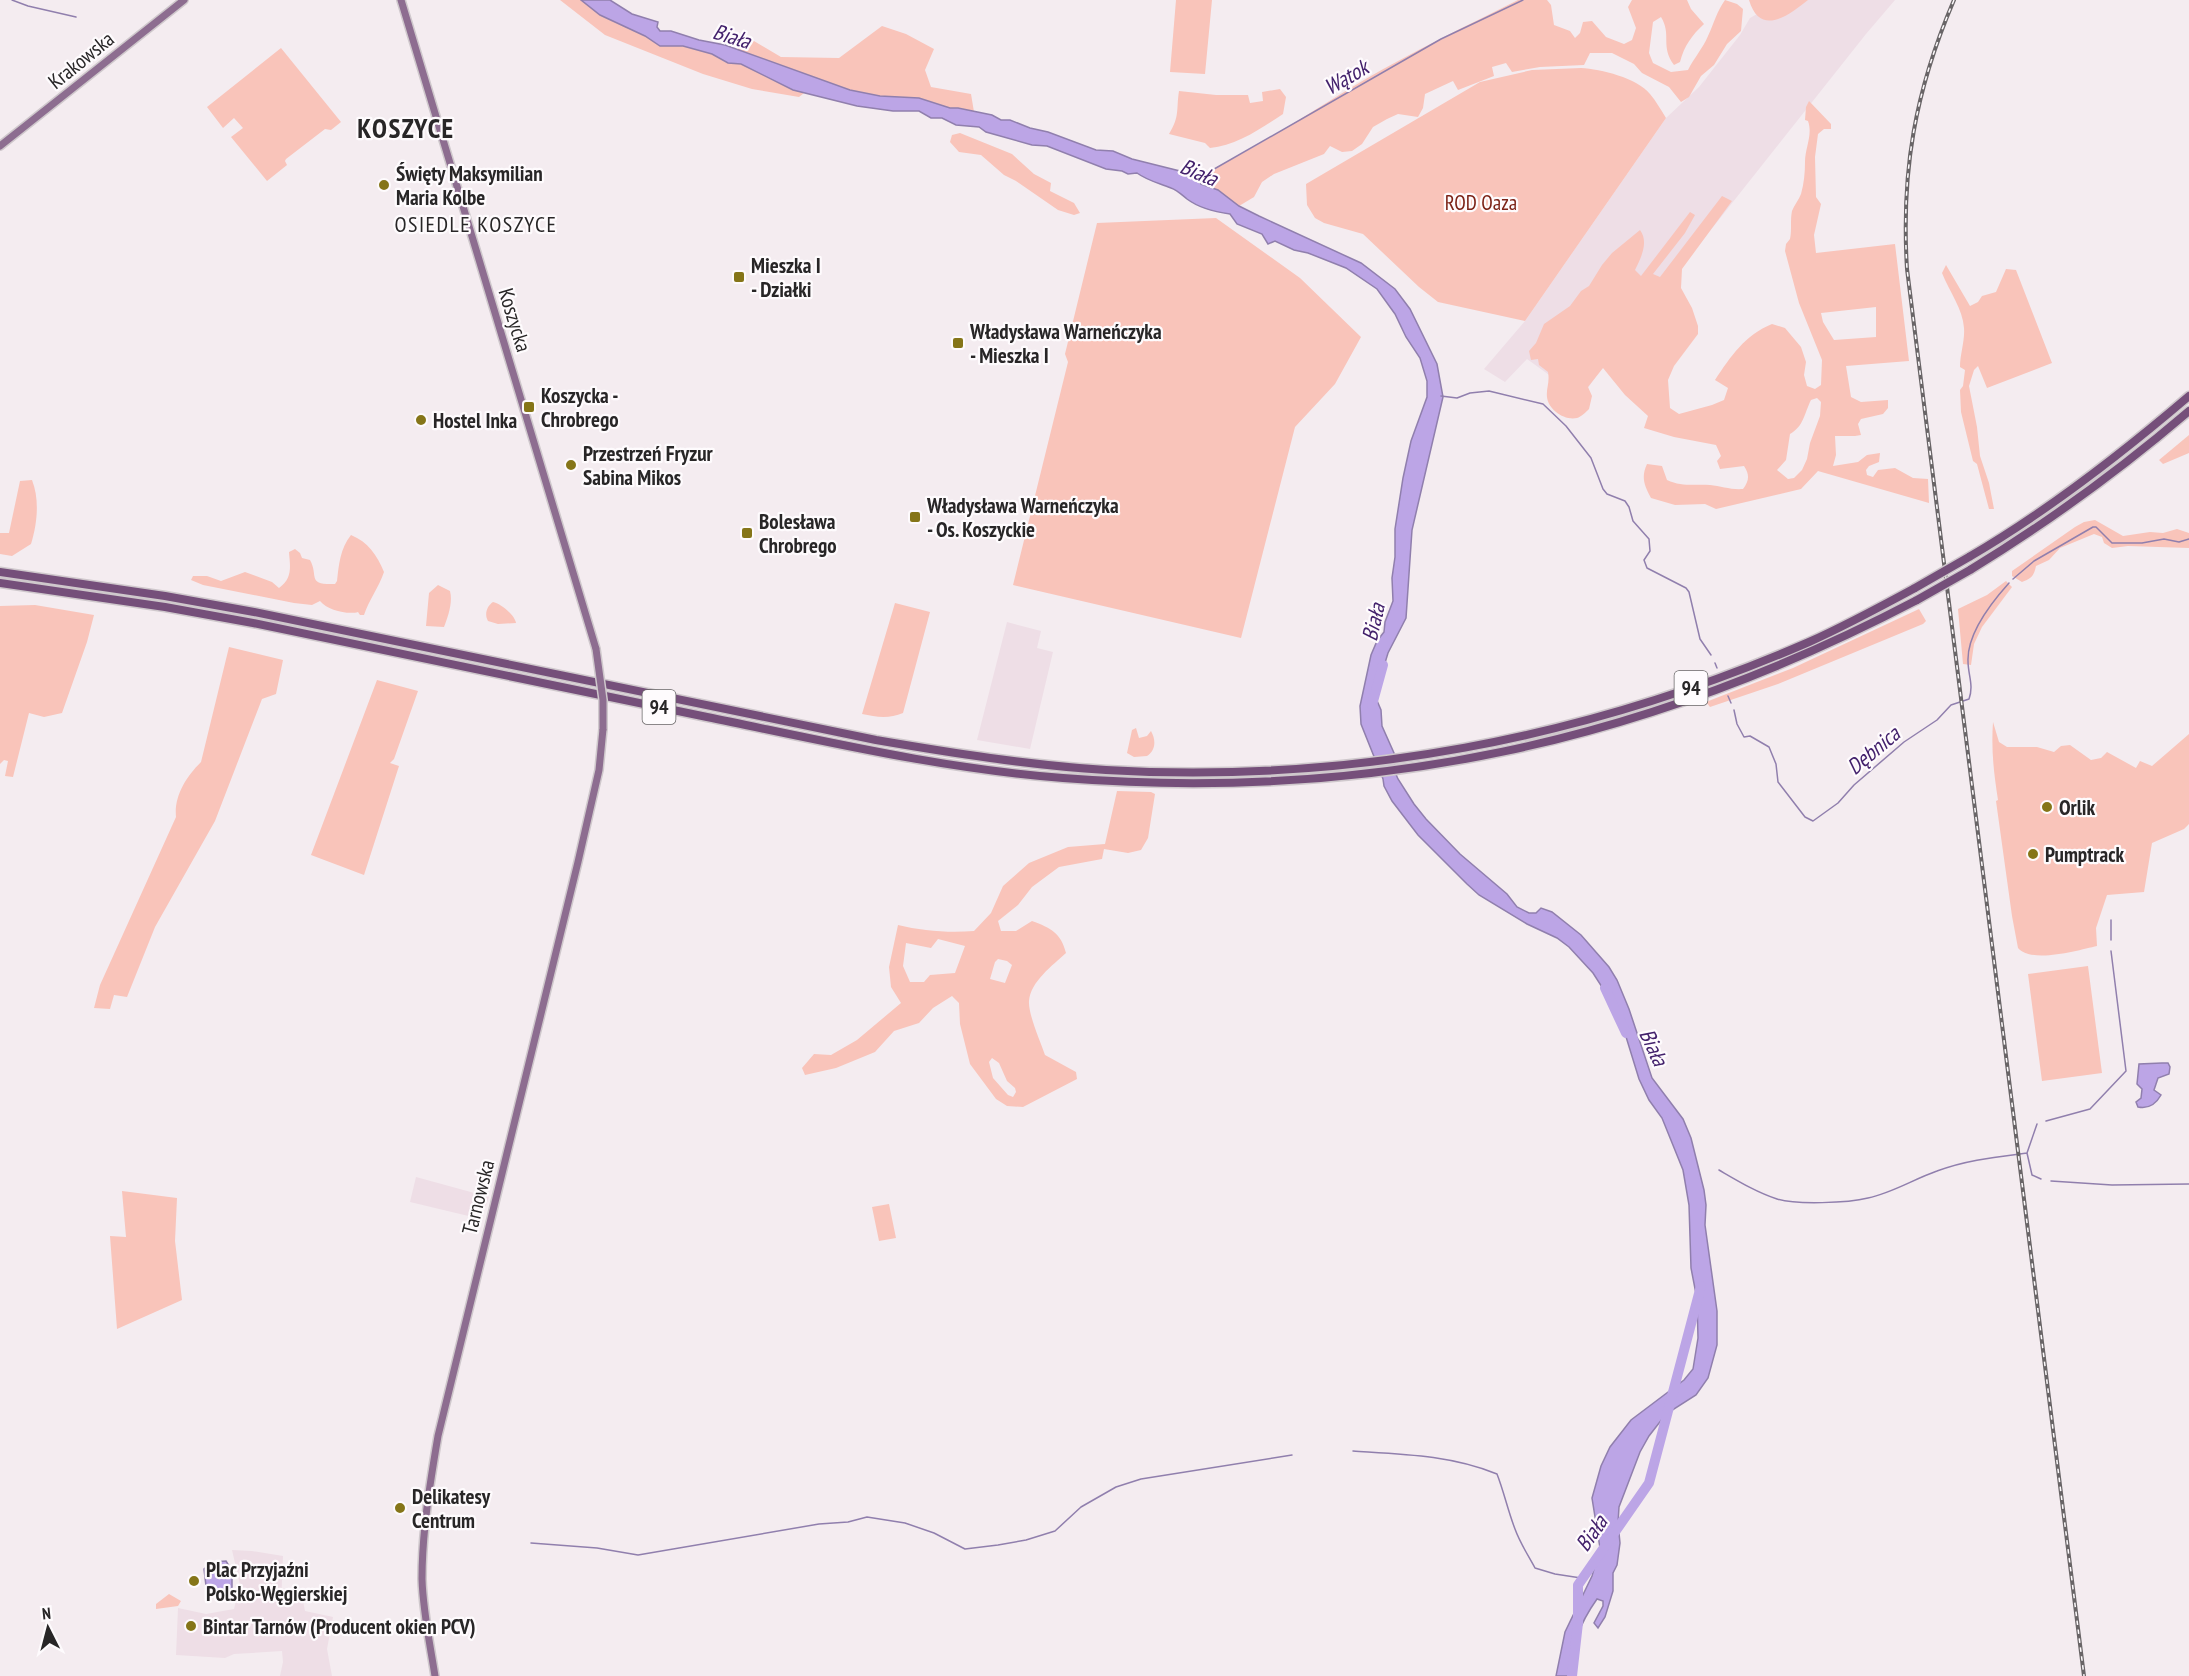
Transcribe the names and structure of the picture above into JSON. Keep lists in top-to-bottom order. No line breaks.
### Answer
{"streets":{"main road":["94"],"street":["Krakowska","Koszycka","Tarnowska"]},"crossings":[["Koszycka","Tarnowska"]],"districts":["KOSZYCE","OSIEDLE KOSZYCE"],"water":["Biała","Wątok","Dębnica"],"parks":["ROD Oaza"],"places":{"other":["Święty Maksymilian Maria Kolbe","Hostel Inka","Przestrzeń Fryzur Sabina Mikos","Orlik","Pumptrack","Delikatesy Centrum","Plac Przyjaźni Polsko-Węgierskiej","Bintar Tarnów (Producent okien PCV)"],"transit":["Mieszka I - Działki","Władysława Warneńczyka - Mieszka I","Koszycka - Chrobrego","Władysława Warneńczyka - Os. Koszyckie","Bolesława Chrobrego"]},"north":"top"}
